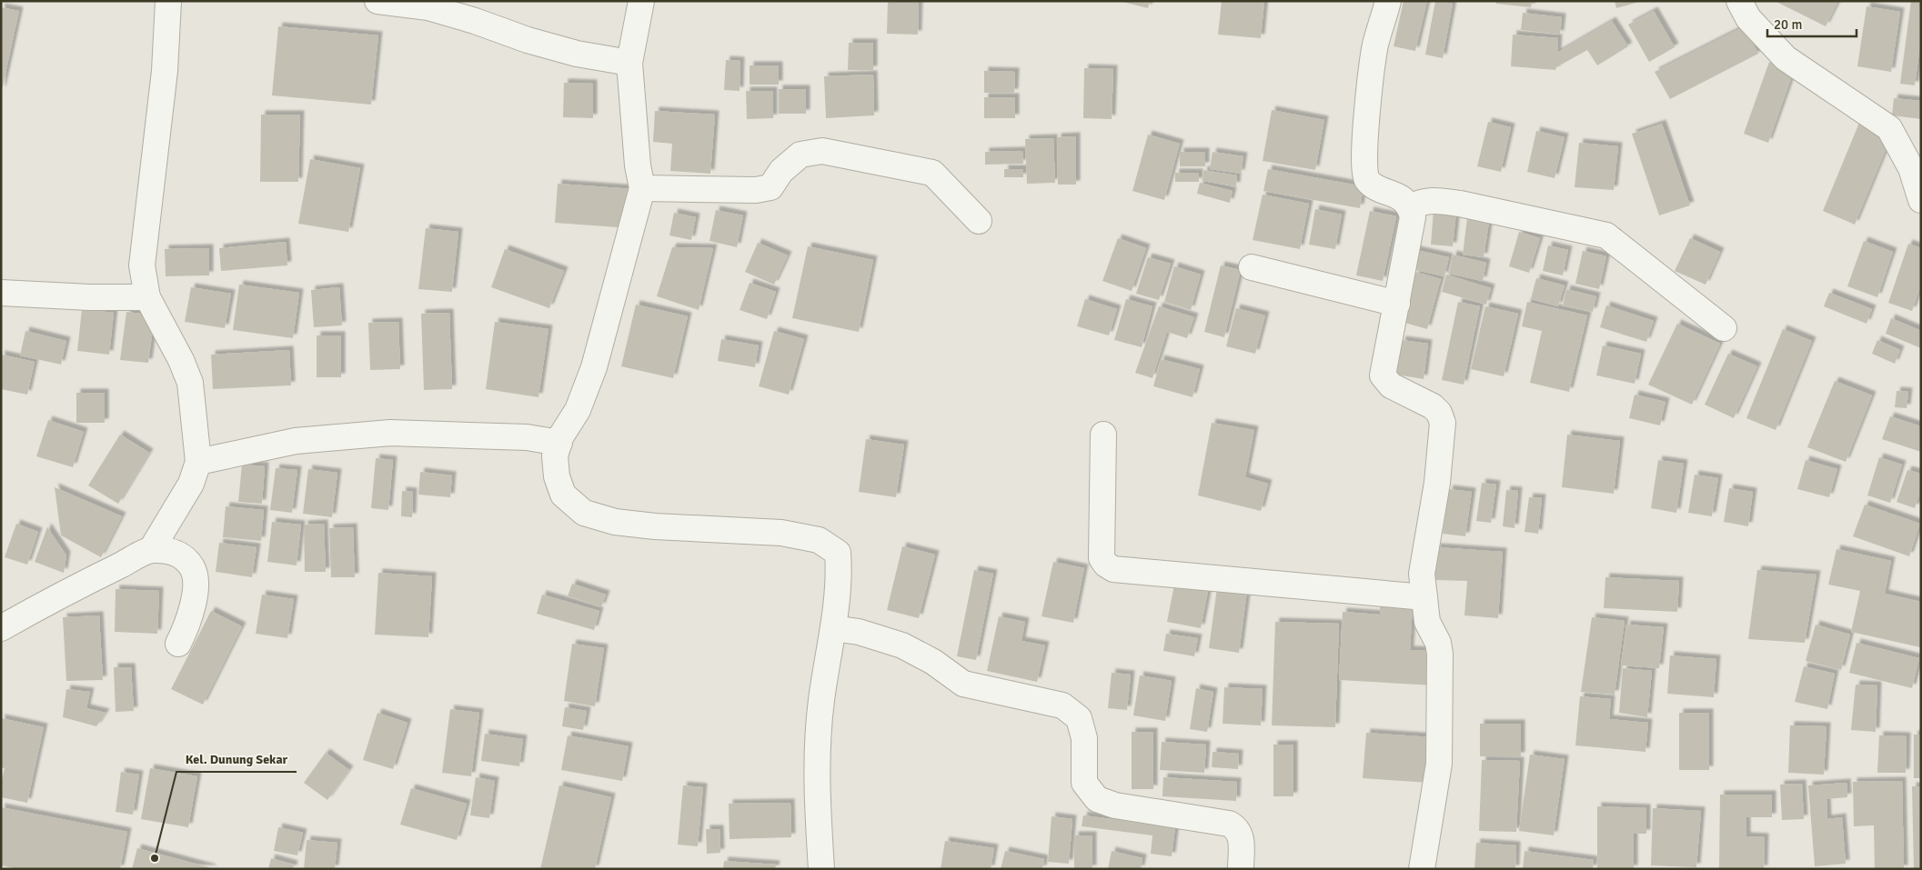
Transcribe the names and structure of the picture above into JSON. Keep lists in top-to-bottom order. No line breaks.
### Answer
{"places":["Kel. Dunung Sekar"],"scale_bar":"20 m"}
